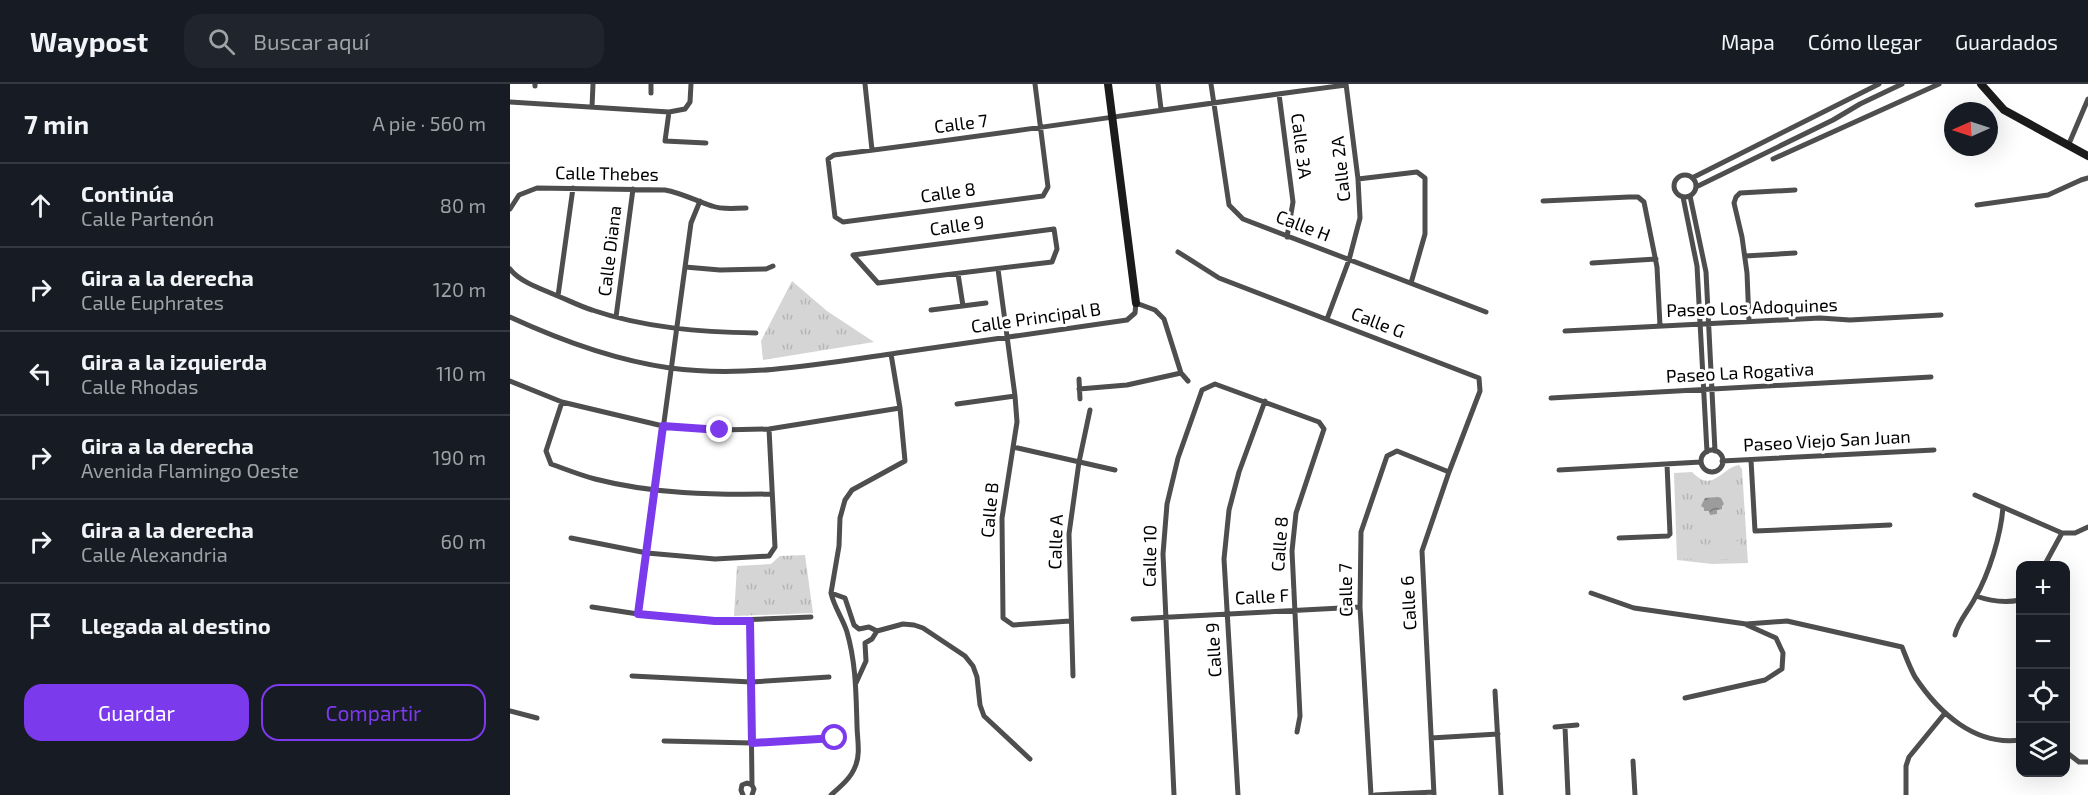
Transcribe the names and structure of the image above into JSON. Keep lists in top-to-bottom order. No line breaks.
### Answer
{"streets":{"street":["Calle 7","Calle 3A","Calle 2A","Calle Thebes","Calle 8","Calle 9","Calle H","Calle Diana","Paseo Los Adoquines","Calle Principal B","Calle G","Paseo La Rogativa","Paseo Viejo San Juan","Calle B","Calle A","Calle 10","Calle F","Calle 6"]},"crossings":[["Calle 7","Calle 3A"],["Calle 7","Calle 2A"],["Calle 7","Calle 8"],["Calle 7","Calle H"],["Calle 7","Calle G"],["Calle 7","Calle F"],["Calle 7","Calle 6"],["Calle 3A","Calle H"],["Calle 2A","Calle H"],["Calle 2A","Calle G"],["Calle Thebes","Calle Diana"],["Calle 8","Calle 9"],["Calle 8","Calle 10"],["Calle 8","Calle F"],["Calle 9","Calle 10"],["Calle 9","Calle F"],["Calle Principal B","Calle B"],["Calle G","Calle 6"],["Calle B","Calle A"],["Calle 10","Calle F"]],"north":"left","page":{"header":"Waypost","search":"Buscar aquí","nav":["Mapa","Cómo llegar","Guardados"],"heading":["7 min","A pie · 560 m"],"list":[["Continúa","Calle Partenón","80 m"],["Gira a la derecha","Calle Euphrates","120 m"],["Gira a la izquierda","Calle Rhodas","110 m"],["Gira a la derecha","Avenida Flamingo Oeste","190 m"],["Gira a la derecha","Calle Alexandria","60 m"],"Llegada al destino"],"map_buttons":["+","−"],"buttons":["Guardar","Compartir"]}}
